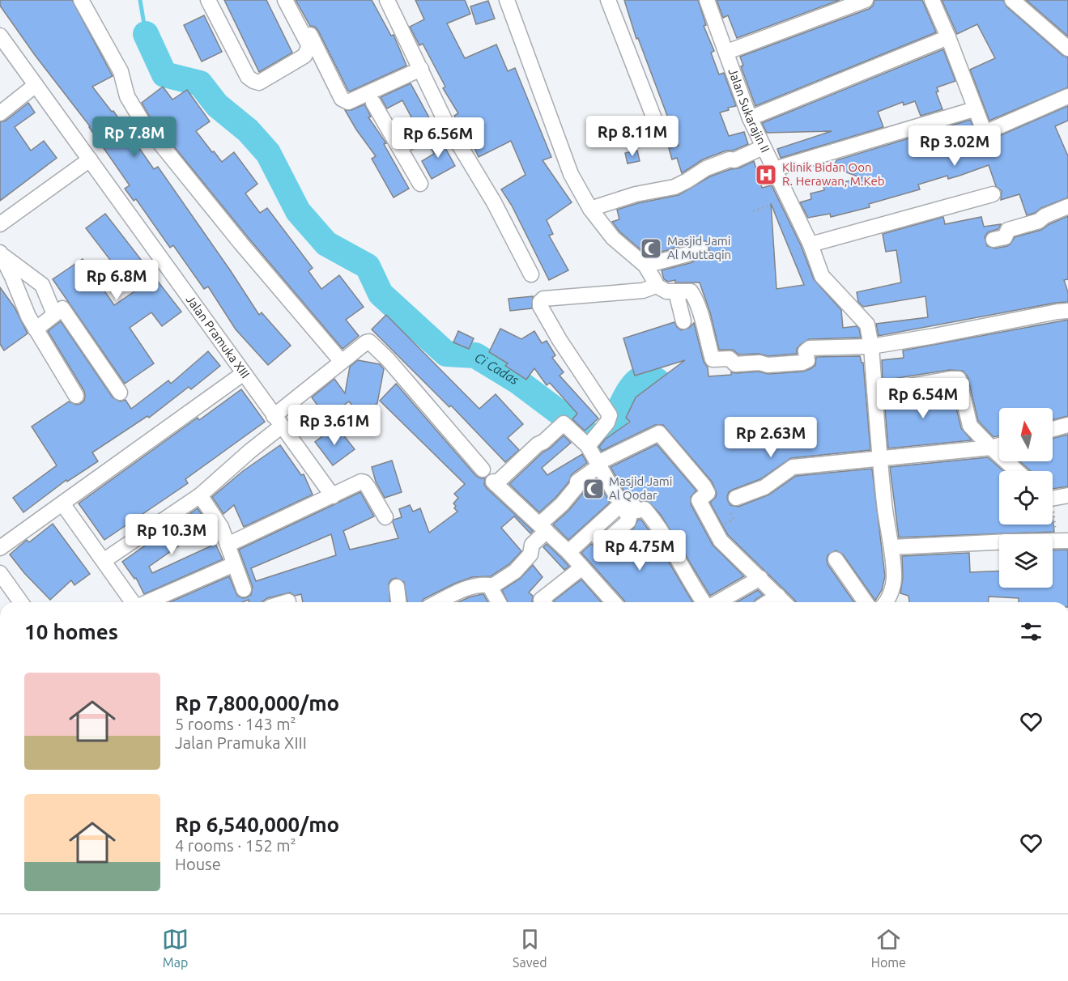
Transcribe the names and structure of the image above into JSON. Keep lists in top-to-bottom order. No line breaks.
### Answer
{"streets":{"street":["Jalan Sukarajin II","Jalan Pramuka XIII"]},"water":["Ci Cadas"],"places":{"hospital":["Klinik Bidan Oon R. Herawan, M.Keb"],"mosque":["Masjid Jami Al Muttaqin","Masjid Jami Al Qodar"]},"north":"top","page":{"price":["Rp 8.11M","Rp 7.8M","Rp 6.56M","Rp 3.02M","Rp 6.8M","Rp 6.54M","Rp 3.61M","Rp 2.63M","Rp 10.3M","Rp 4.75M"],"heading":"10 homes","list":[{"name":"Rp 7,800,000/mo","note":"5 rooms · 143 m² · Jalan Pramuka XIII"},{"name":"Rp 6,540,000/mo","note":"4 rooms · 152 m² · House"}],"tabs":["Map","Saved","Home"]}}
